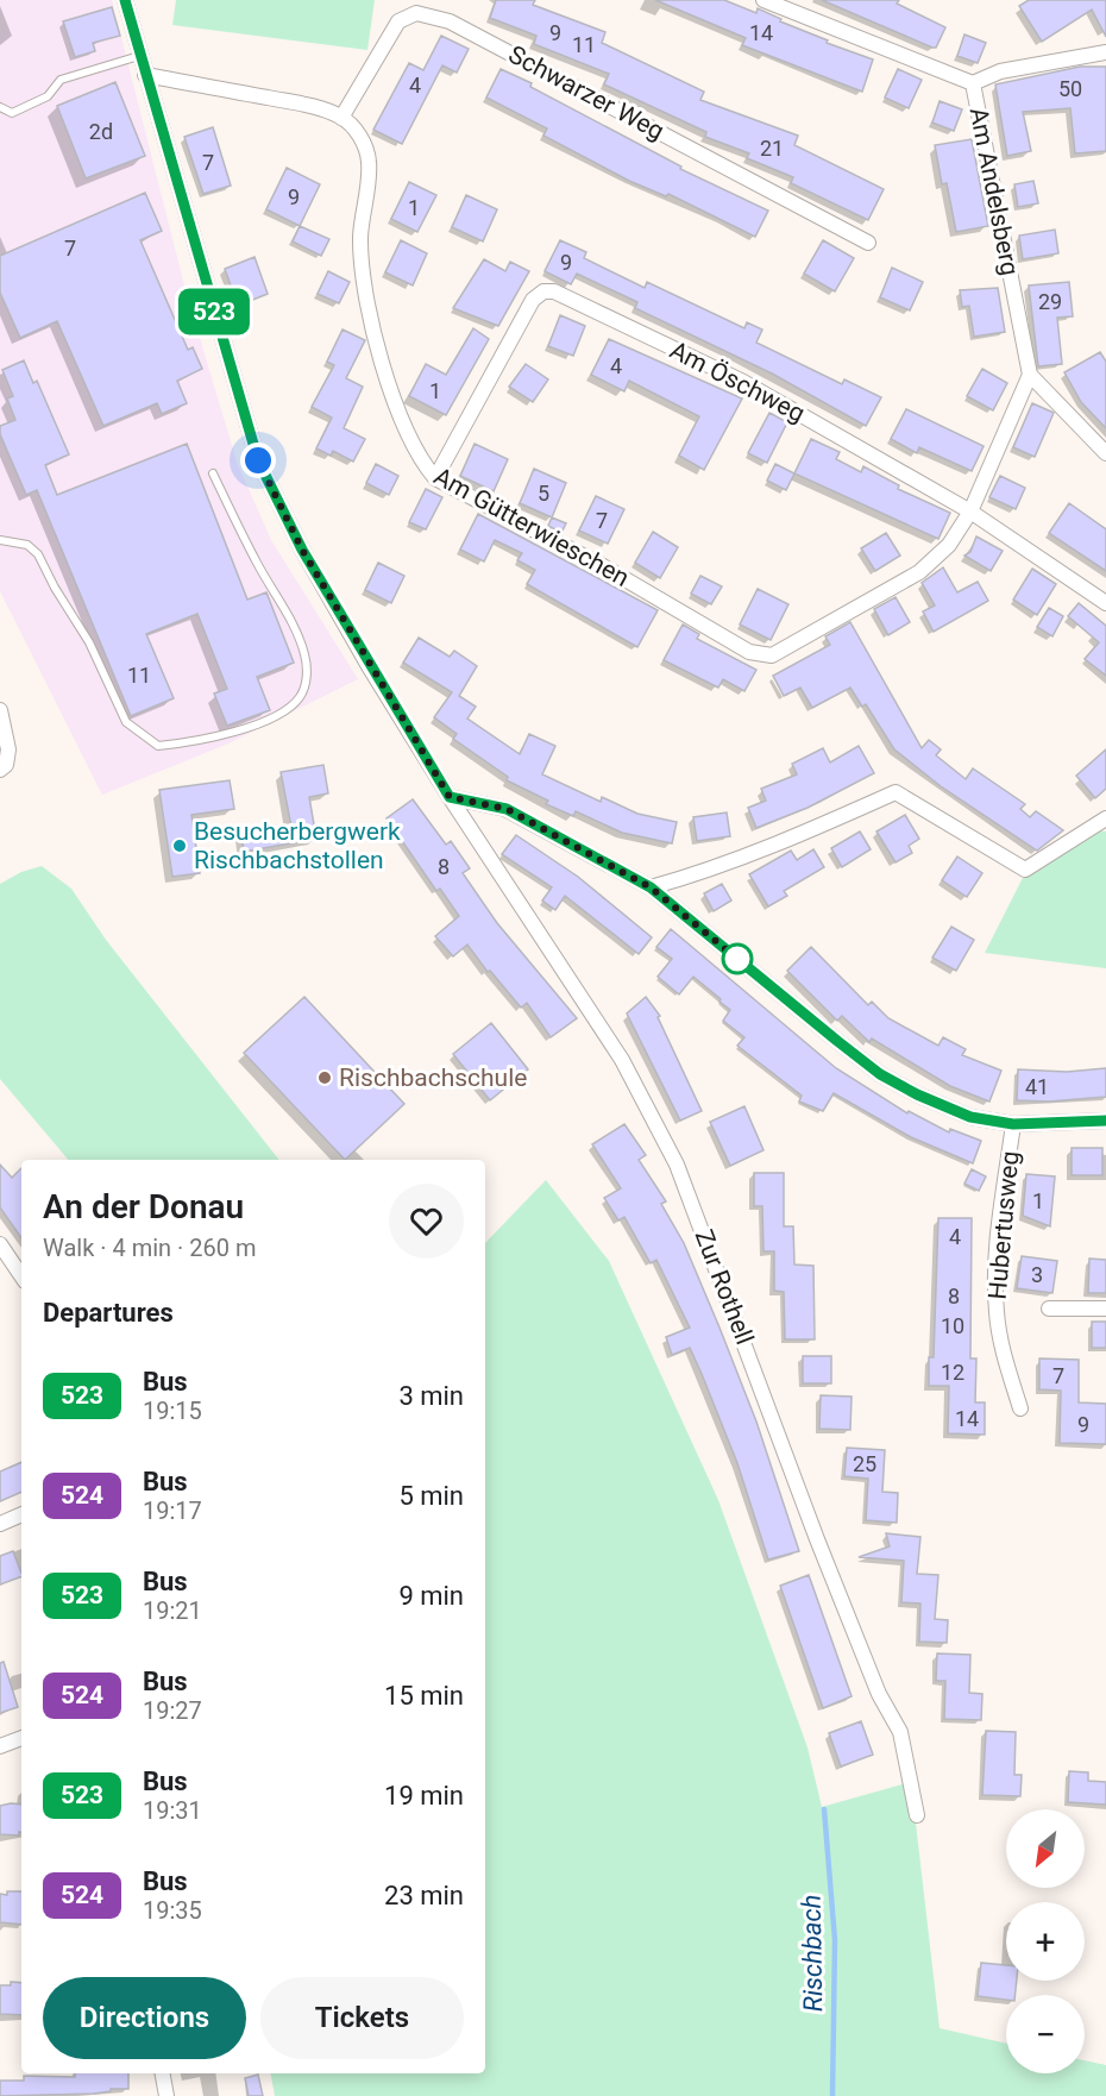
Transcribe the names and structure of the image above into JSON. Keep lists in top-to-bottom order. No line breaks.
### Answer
{"streets":{"street":["Schwarzer Weg","Am Andelsberg","Am Öschweg","Am Gütterwieschen","Hubertusweg","Zur Rothell"]},"crossings":[["Schwarzer Weg","Am Gütterwieschen"],["Am Öschweg","Am Gütterwieschen"]],"water":["Rischbach"],"places":["Besucherbergwerk Rischbachstollen","Rischbachschule"],"lines":["bus line 523"],"house_numbers":["9","14","11","4","50","2d","21","7","9","1","7","9","29","4","1","5","7","11","8","41","1","4","3","8","10","12","7","14","9","25"],"north":"bottom left","page":{"on_map":"523","heading":[["An der Donau","Walk · 4 min · 260 m"],"Departures"],"list":[{"mark":"523","name":"Bus","note":"19:15","value":"3 min"},{"mark":"524","name":"Bus","note":"19:17","value":"5 min"},{"mark":"523","name":"Bus","note":"19:21","value":"9 min"},{"mark":"524","name":"Bus","note":"19:27","value":"15 min"},{"mark":"523","name":"Bus","note":"19:31","value":"19 min"},{"mark":"524","name":"Bus","note":"19:35","value":"23 min"}],"map_buttons":["+","−"],"buttons":["Directions","Tickets"]}}
